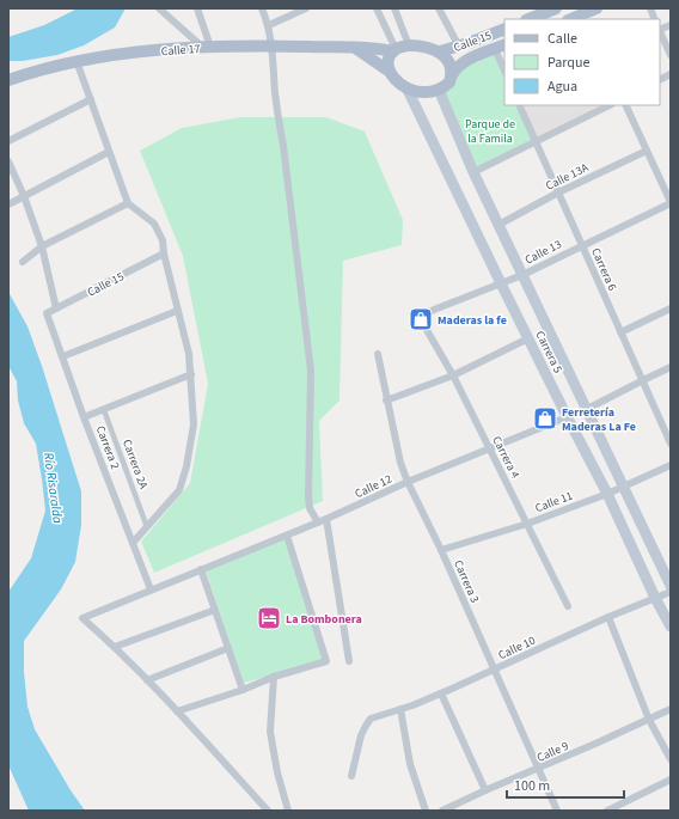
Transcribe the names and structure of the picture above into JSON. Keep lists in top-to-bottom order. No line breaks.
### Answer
{"streets":{"main road":["Calle 15","Calle 17","Carrera 5"],"street":["Calle 13A","Calle 13","Carrera 6","Carrera 2","Carrera 4","Carrera 2A","Calle 12","Calle 11","Carrera 3","Calle 10","Calle 9"]},"crossings":[["Calle 15","Calle 17"],["Calle 15","Carrera 5"],["Calle 15","Carrera 2"],["Calle 17","Carrera 5"],["Calle 13A","Carrera 6"],["Calle 13A","Carrera 5"],["Calle 13","Carrera 6"],["Calle 13","Carrera 5"],["Calle 13","Carrera 4"],["Carrera 6","Calle 12"],["Carrera 5","Calle 12"],["Carrera 5","Calle 11"],["Carrera 5","Calle 10"],["Carrera 2","Calle 12"],["Carrera 4","Calle 12"],["Carrera 4","Calle 11"],["Calle 12","Carrera 3"],["Calle 11","Carrera 3"],["Carrera 3","Calle 10"],["Carrera 3","Calle 9"]],"water":["Río Risaralda"],"parks":["Parque de la Famila"],"places":{"shop":["Maderas la fe","Ferretería Maderas La Fe"],"hotel":["La Bombonera"]},"legend":["Calle","Parque","Agua"],"scale_bar":"100 m"}
